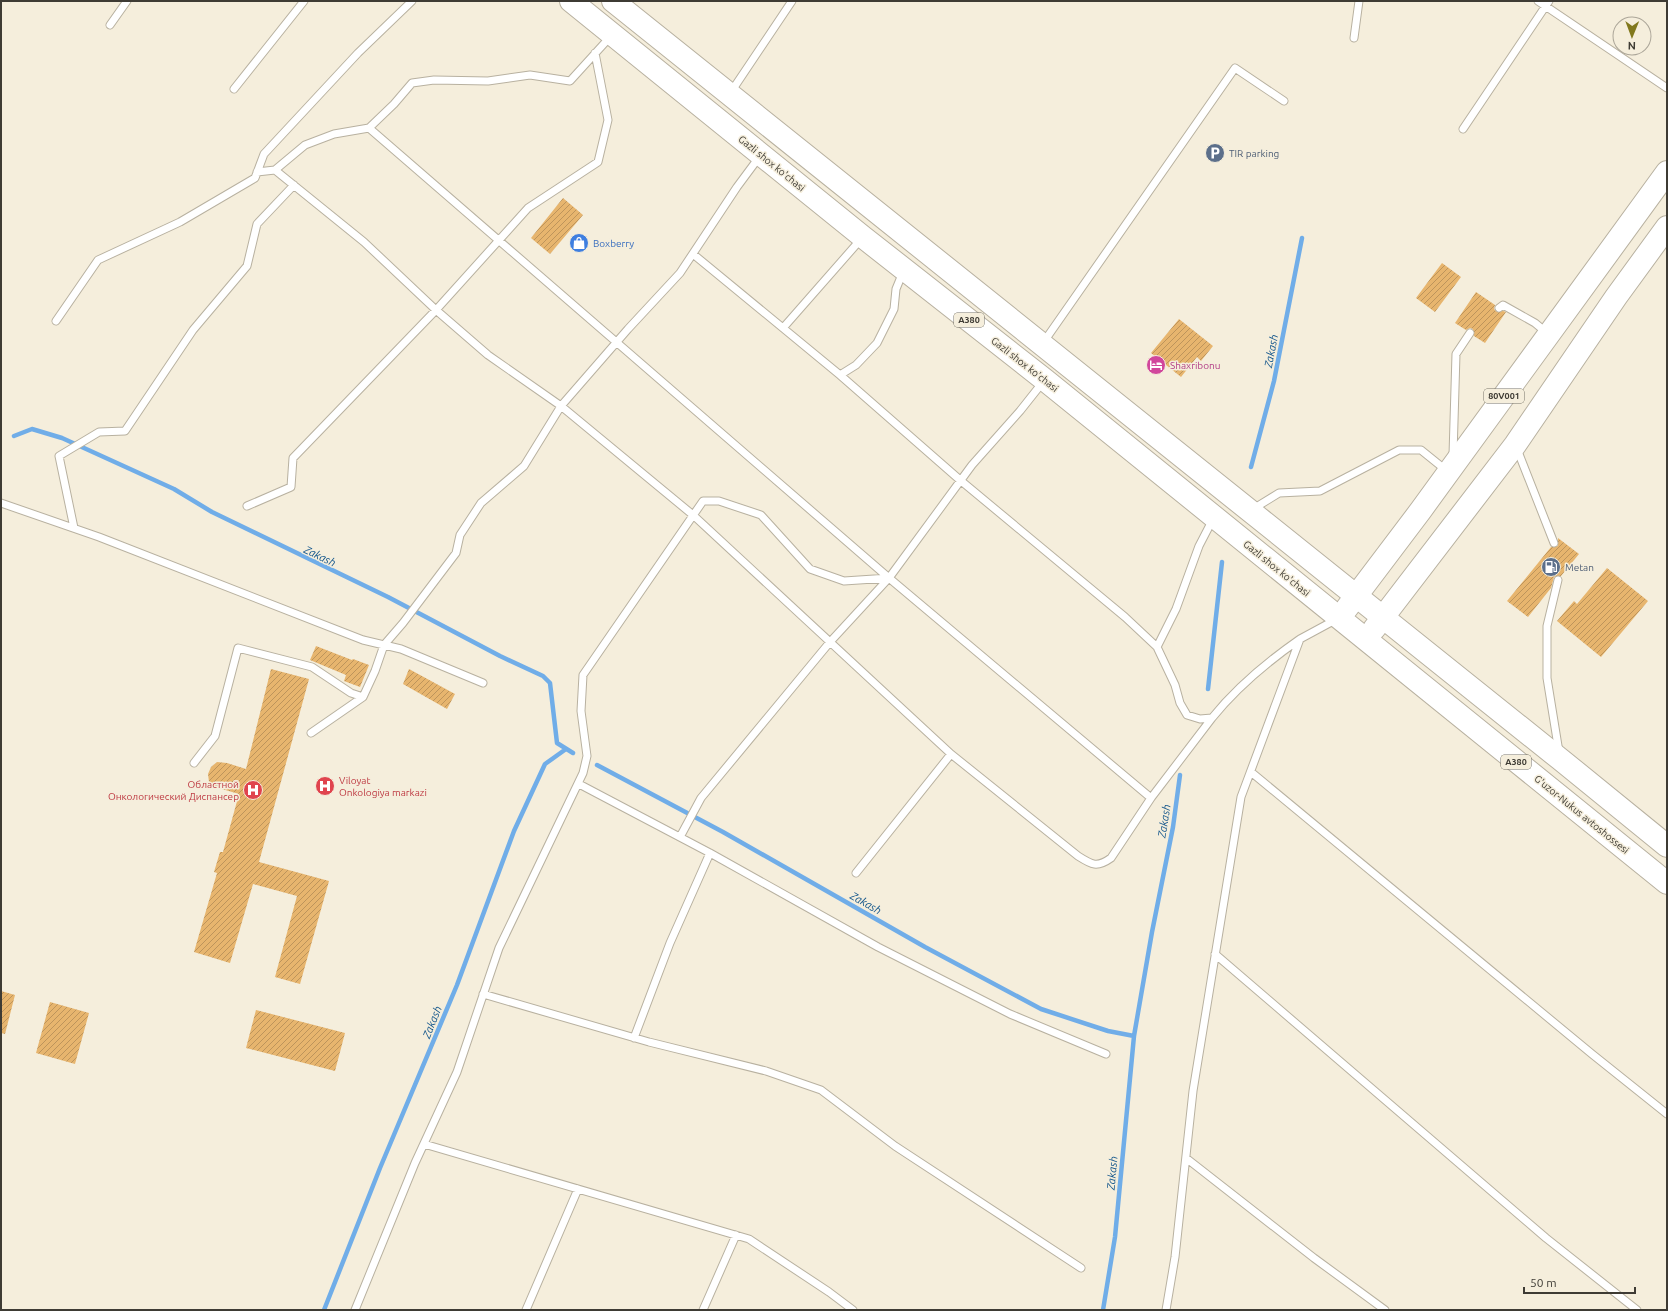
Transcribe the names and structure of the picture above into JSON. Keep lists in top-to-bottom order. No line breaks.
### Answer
{"streets":{"highway":["Gazli shox ko'chasi","A380","80V001","G'uzor-Nukus avtoshossesi"]},"crossings":[["Gazli shox ko'chasi","80V001"],["Gazli shox ko'chasi","G'uzor-Nukus avtoshossesi"],["A380","80V001"]],"water":["Zakash"],"places":{"parking":["TIR parking"],"shop":["Boxberry"],"hotel":["Shaxribonu"],"fuel station":["Metan"],"hospital":["Viloyat Onkologiya markazi","Областной Онкологический Диспансер"]},"scale_bar":"50 m","north":"bottom"}
